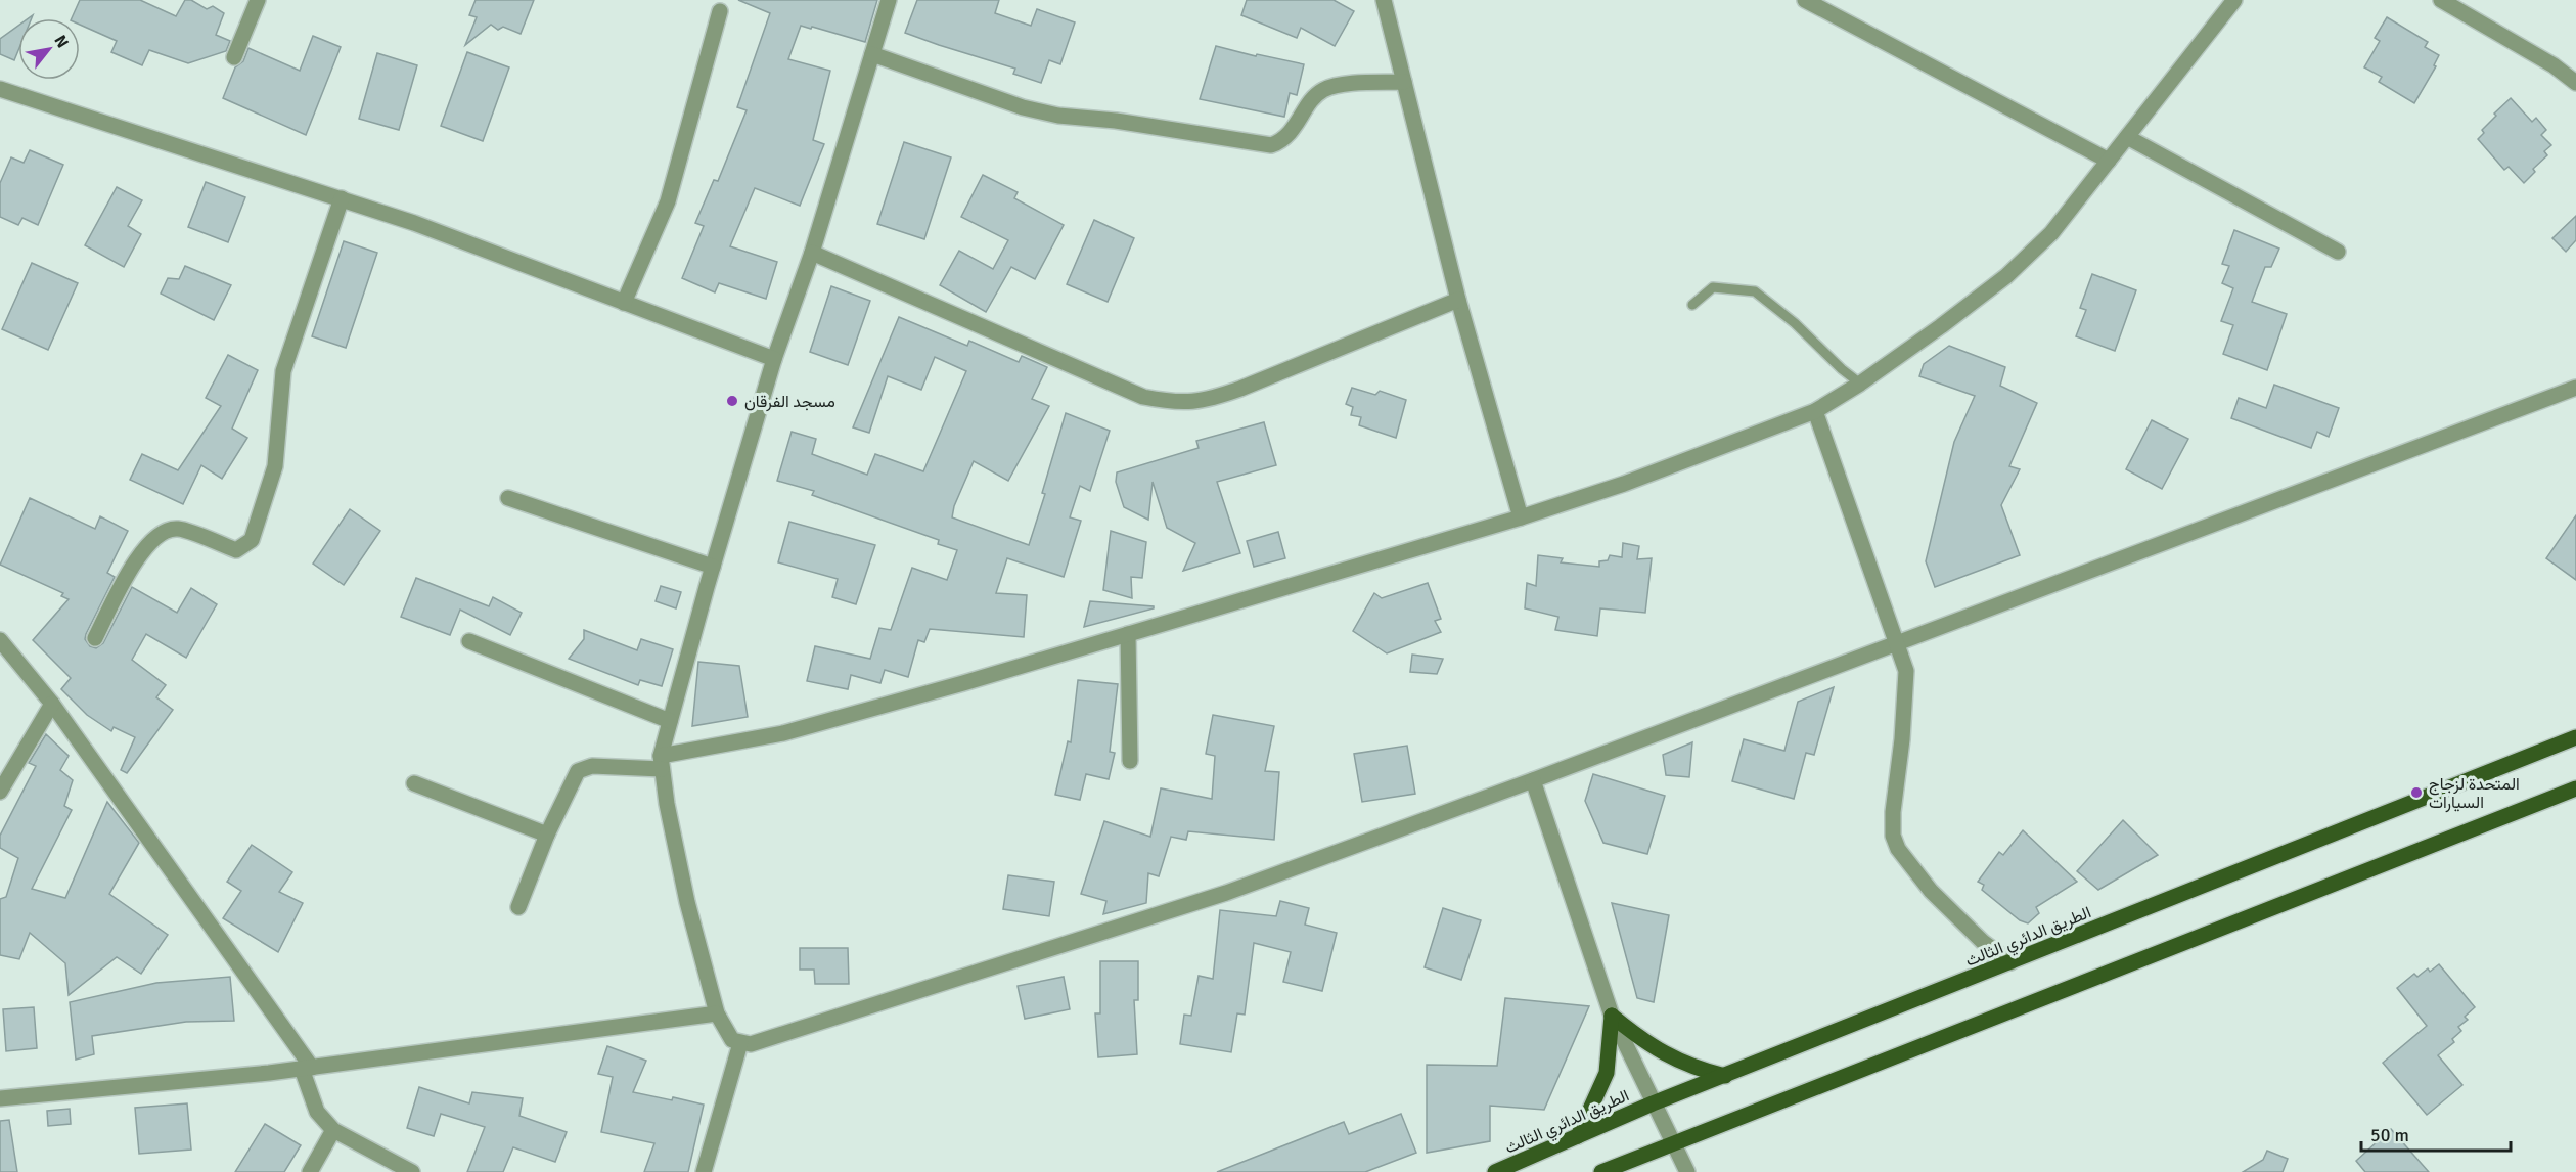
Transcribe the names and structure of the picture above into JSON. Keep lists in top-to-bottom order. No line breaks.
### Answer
{"streets":{"main road":["الطريق الدائري الثالث"]},"places":["مسجد الفرقان","المتحدة لزجاج السيارات"],"scale_bar":"50 m","north":"top right"}
